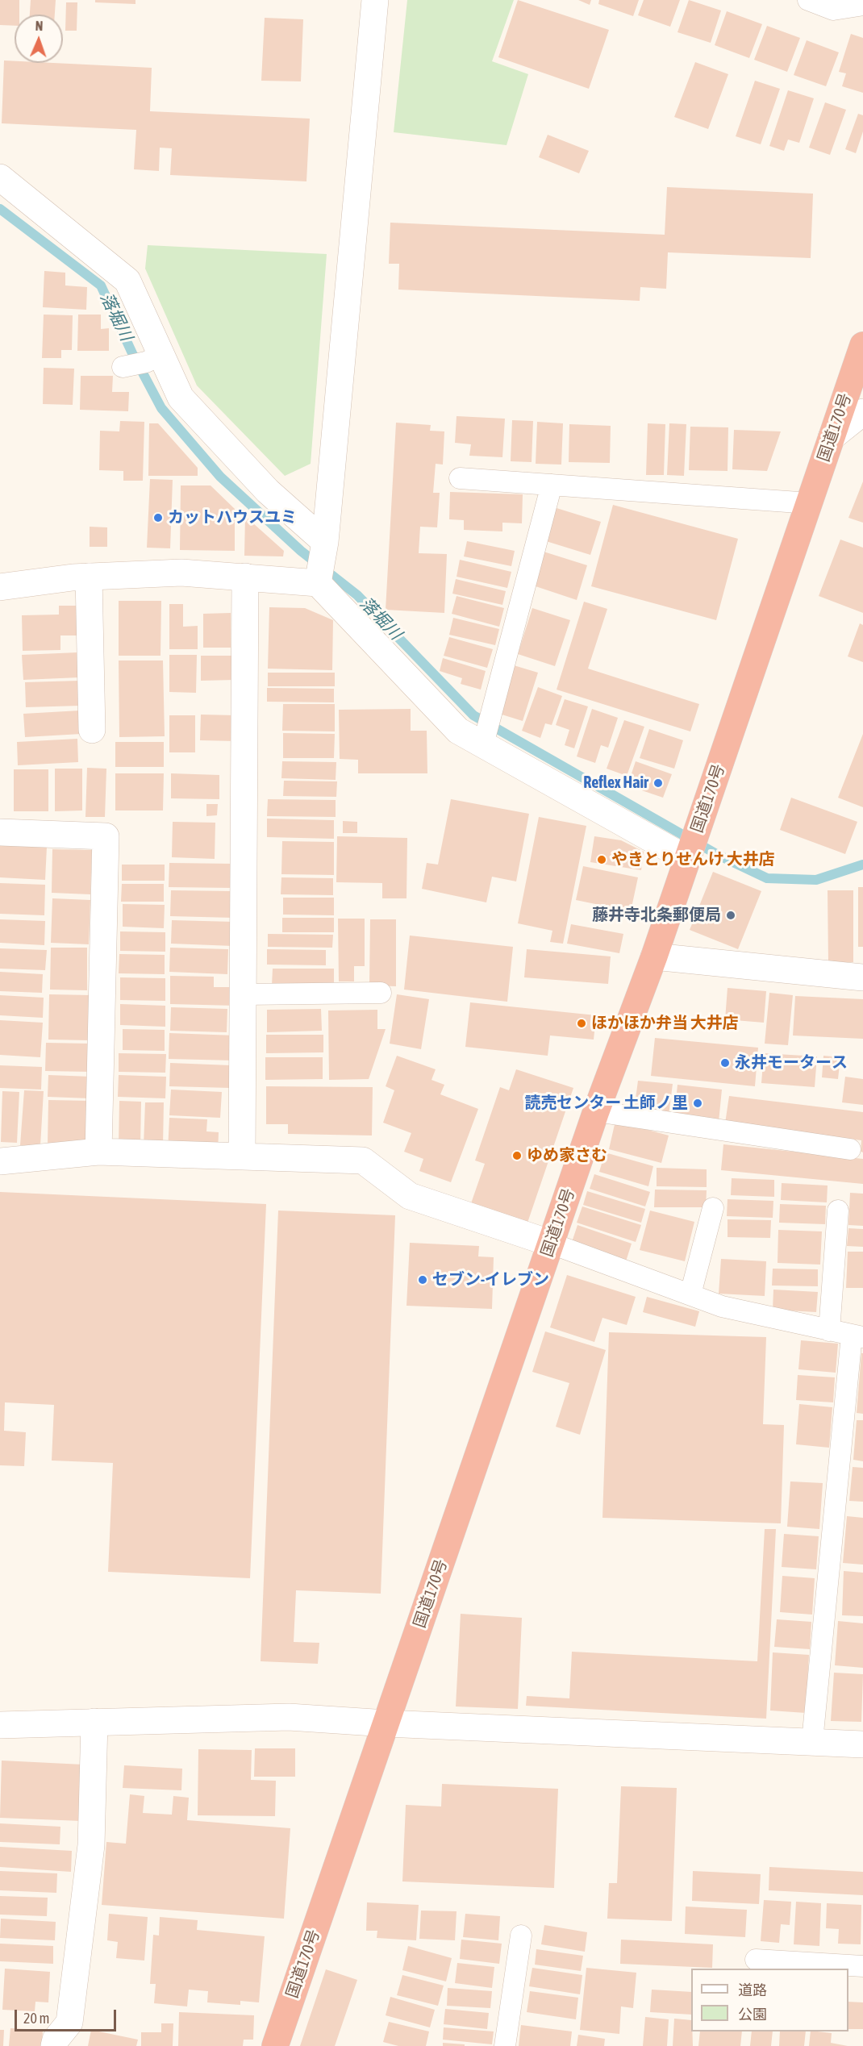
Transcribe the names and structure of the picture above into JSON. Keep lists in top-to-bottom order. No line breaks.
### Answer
{"streets":{"highway":["国道170号"]},"water":["落堀川"],"places":["カットハウスユミ","Reflex Hair","やきとりせんけ 大井店","藤井寺北条郵便局","ほかほか弁当 大井店","永井モータース","読売センター 土師ノ里","ゆめ家さむ","セブン-イレブン"],"legend":["道路","公園"],"scale_bar":"20 m","north":"top"}
